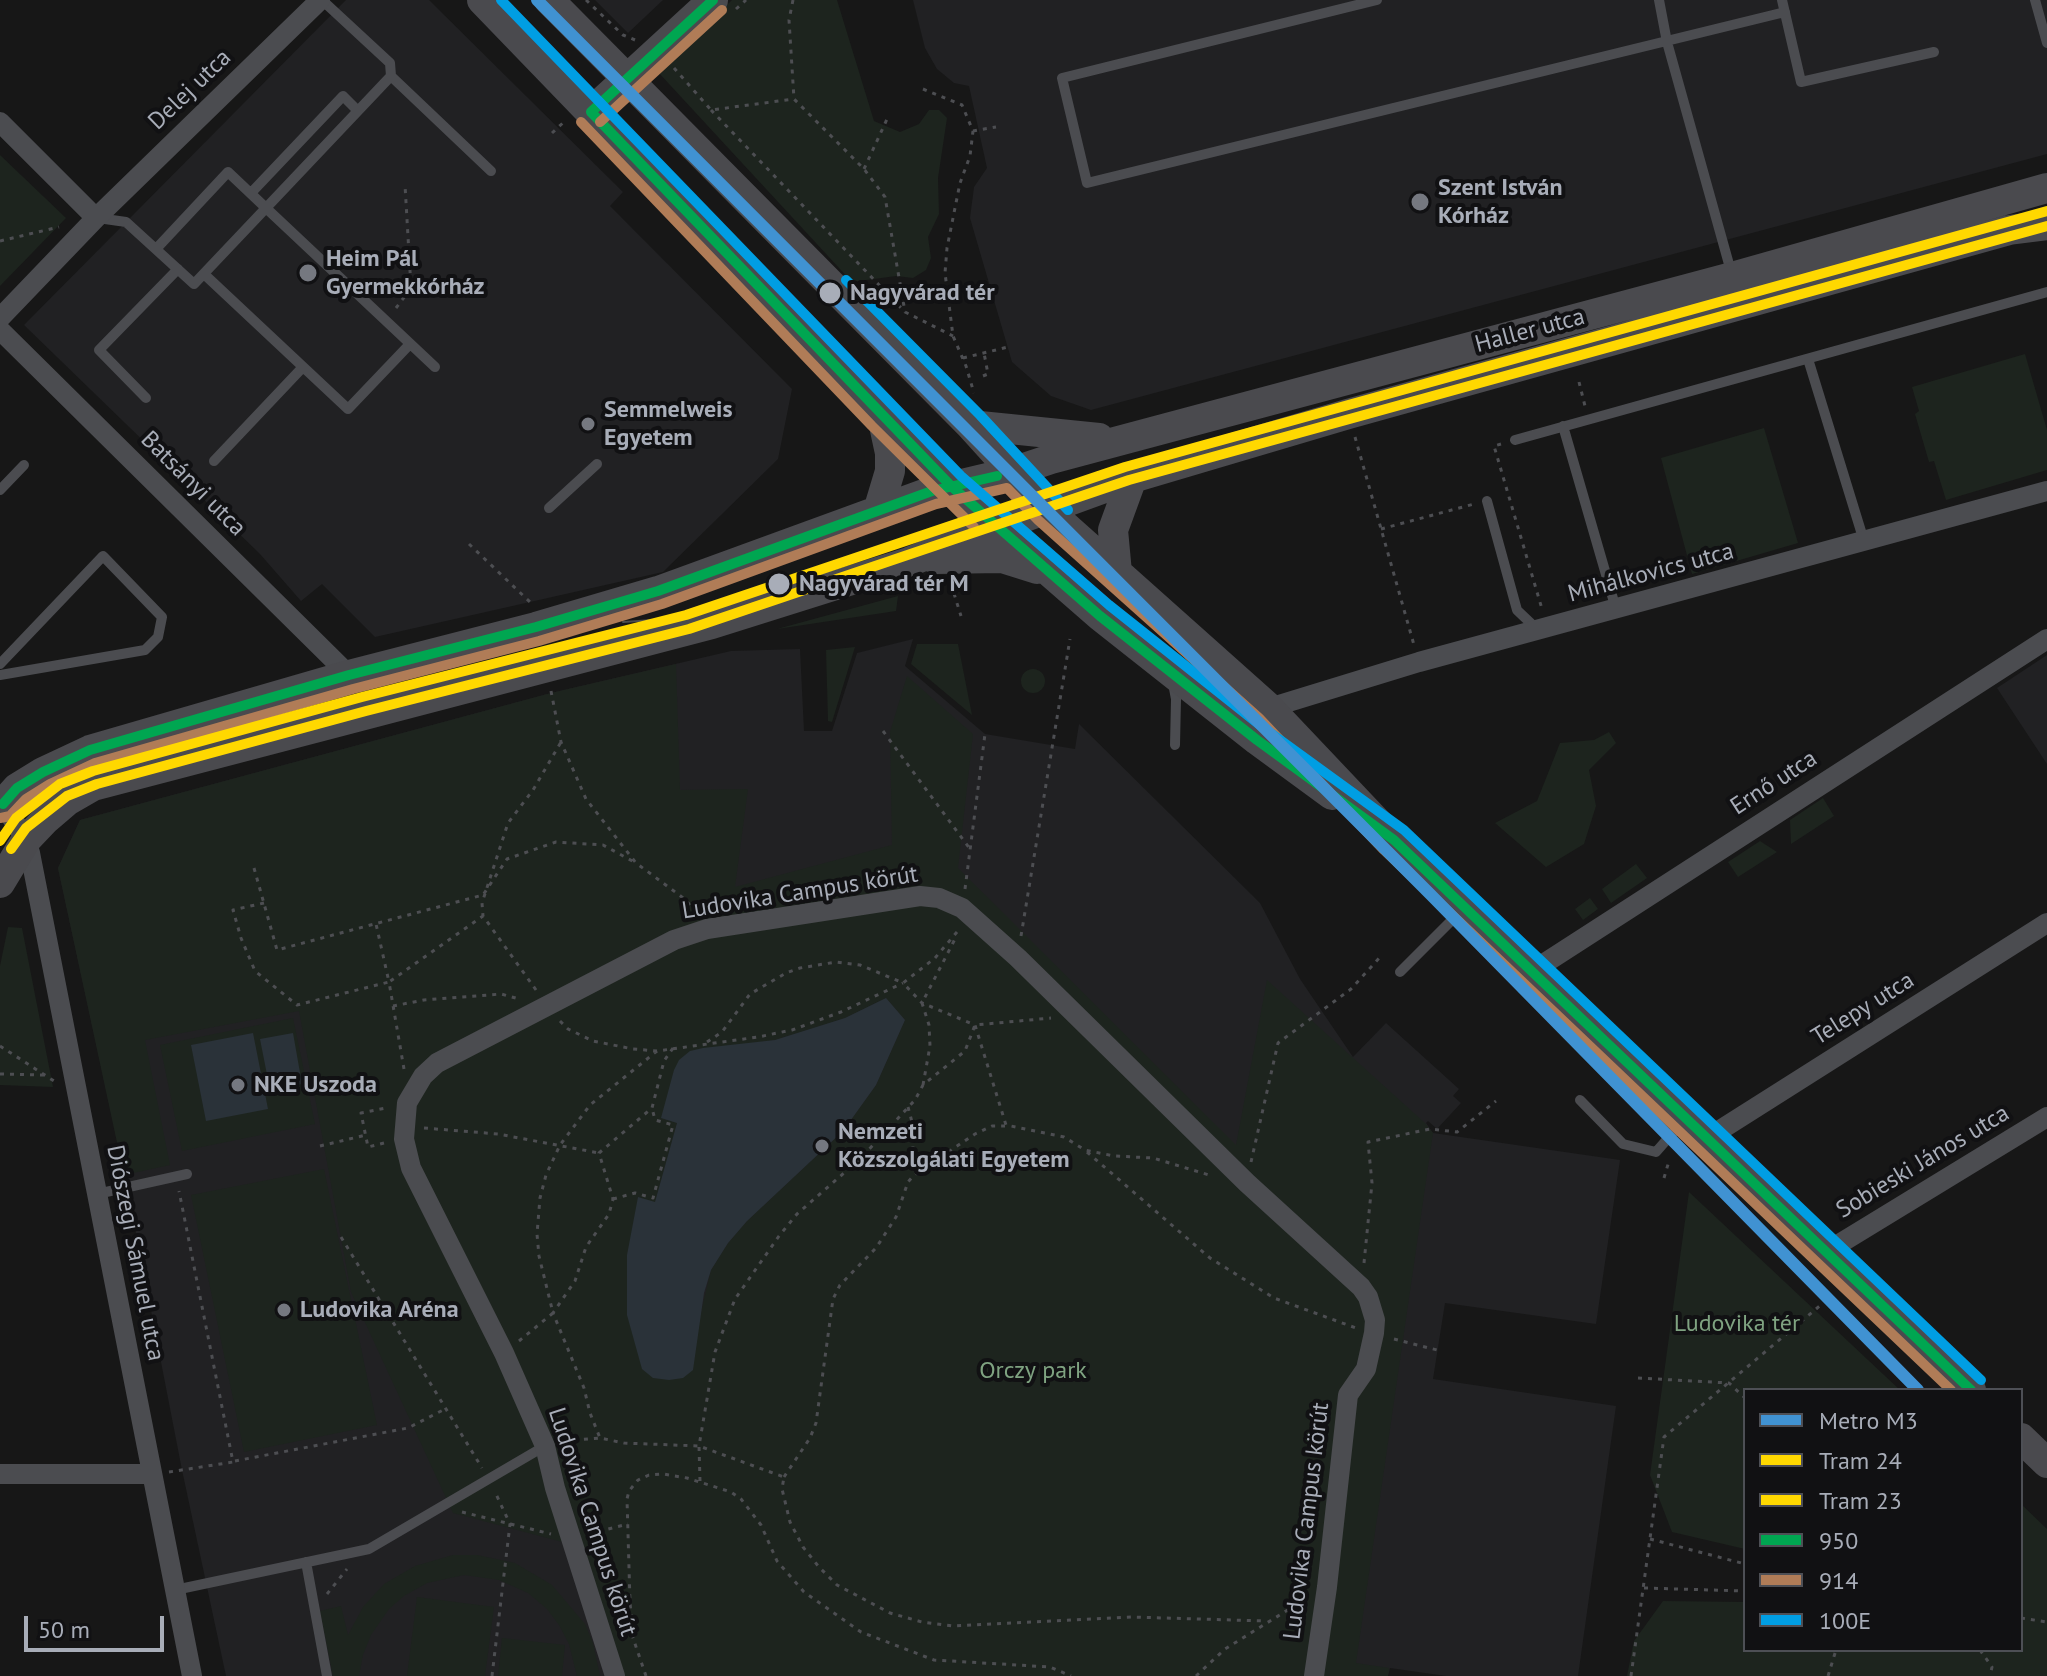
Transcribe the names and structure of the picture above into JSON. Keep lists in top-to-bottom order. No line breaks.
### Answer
{"streets":{"street":["Delej utca","Haller utca","Batsányi utca","Mihálkovics utca","Ernő utca","Ludovika Campus körút","Telepy utca","Sobieski János utca","Diószegi Sámuel utca"]},"crossings":[["Haller utca","Batsányi utca"]],"parks":["Ludovika tér","Orczy park"],"places":["Szent István Kórház","Heim Pál Gyermekkórház","Nagyvárad tér","Semmelweis Egyetem","Nagyvárad tér M","NKE Uszoda","Nemzeti Közszolgálati Egyetem","Ludovika Aréna"],"lines":["metro line M3","transit line 950","transit line 100E","transit line 914","tram line 24","tram line 23"],"legend":["Metro M3","Tram 24","Tram 23","950","914","100E"],"scale_bar":"50 m"}
